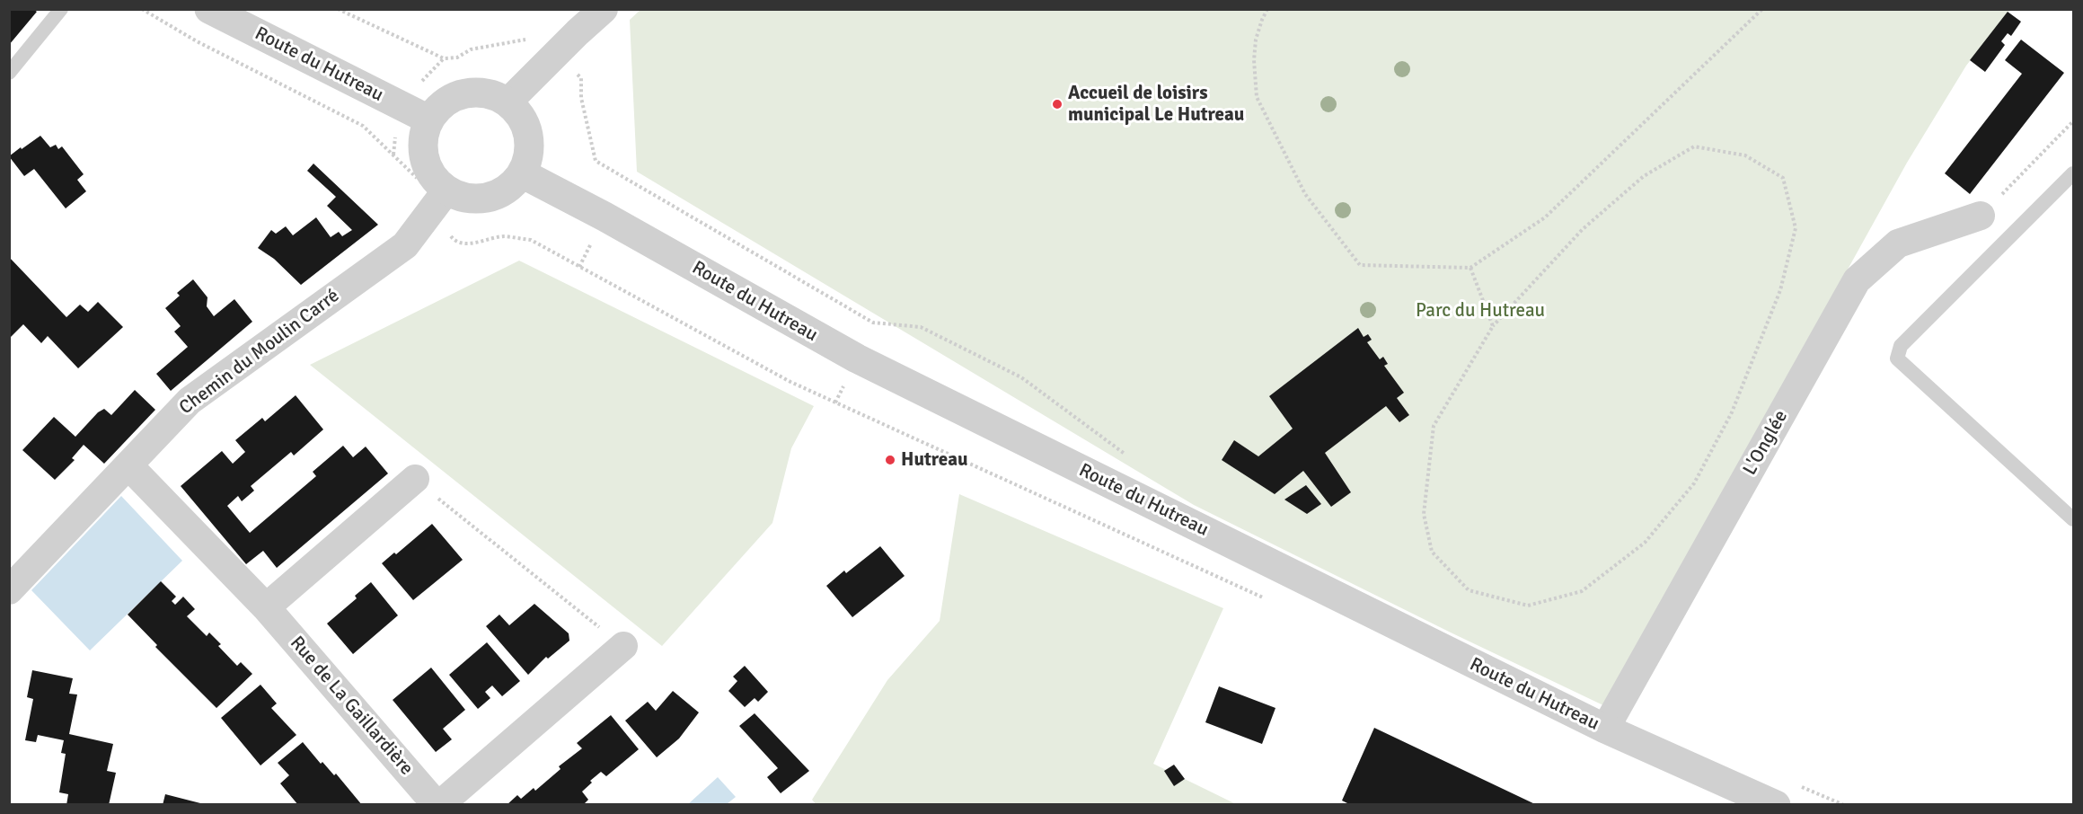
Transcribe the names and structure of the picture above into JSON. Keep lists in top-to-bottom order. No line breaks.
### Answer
{"streets":{"street":["Route du Hutreau","Chemin du Moulin Carré","L'Onglée","Rue de La Gaillardière"]},"crossings":[["Route du Hutreau","Chemin du Moulin Carré"],["Route du Hutreau","L'Onglée"],["Chemin du Moulin Carré","Rue de La Gaillardière"]],"parks":["Parc du Hutreau"],"places":["Accueil de loisirs municipal Le Hutreau","Hutreau"]}
